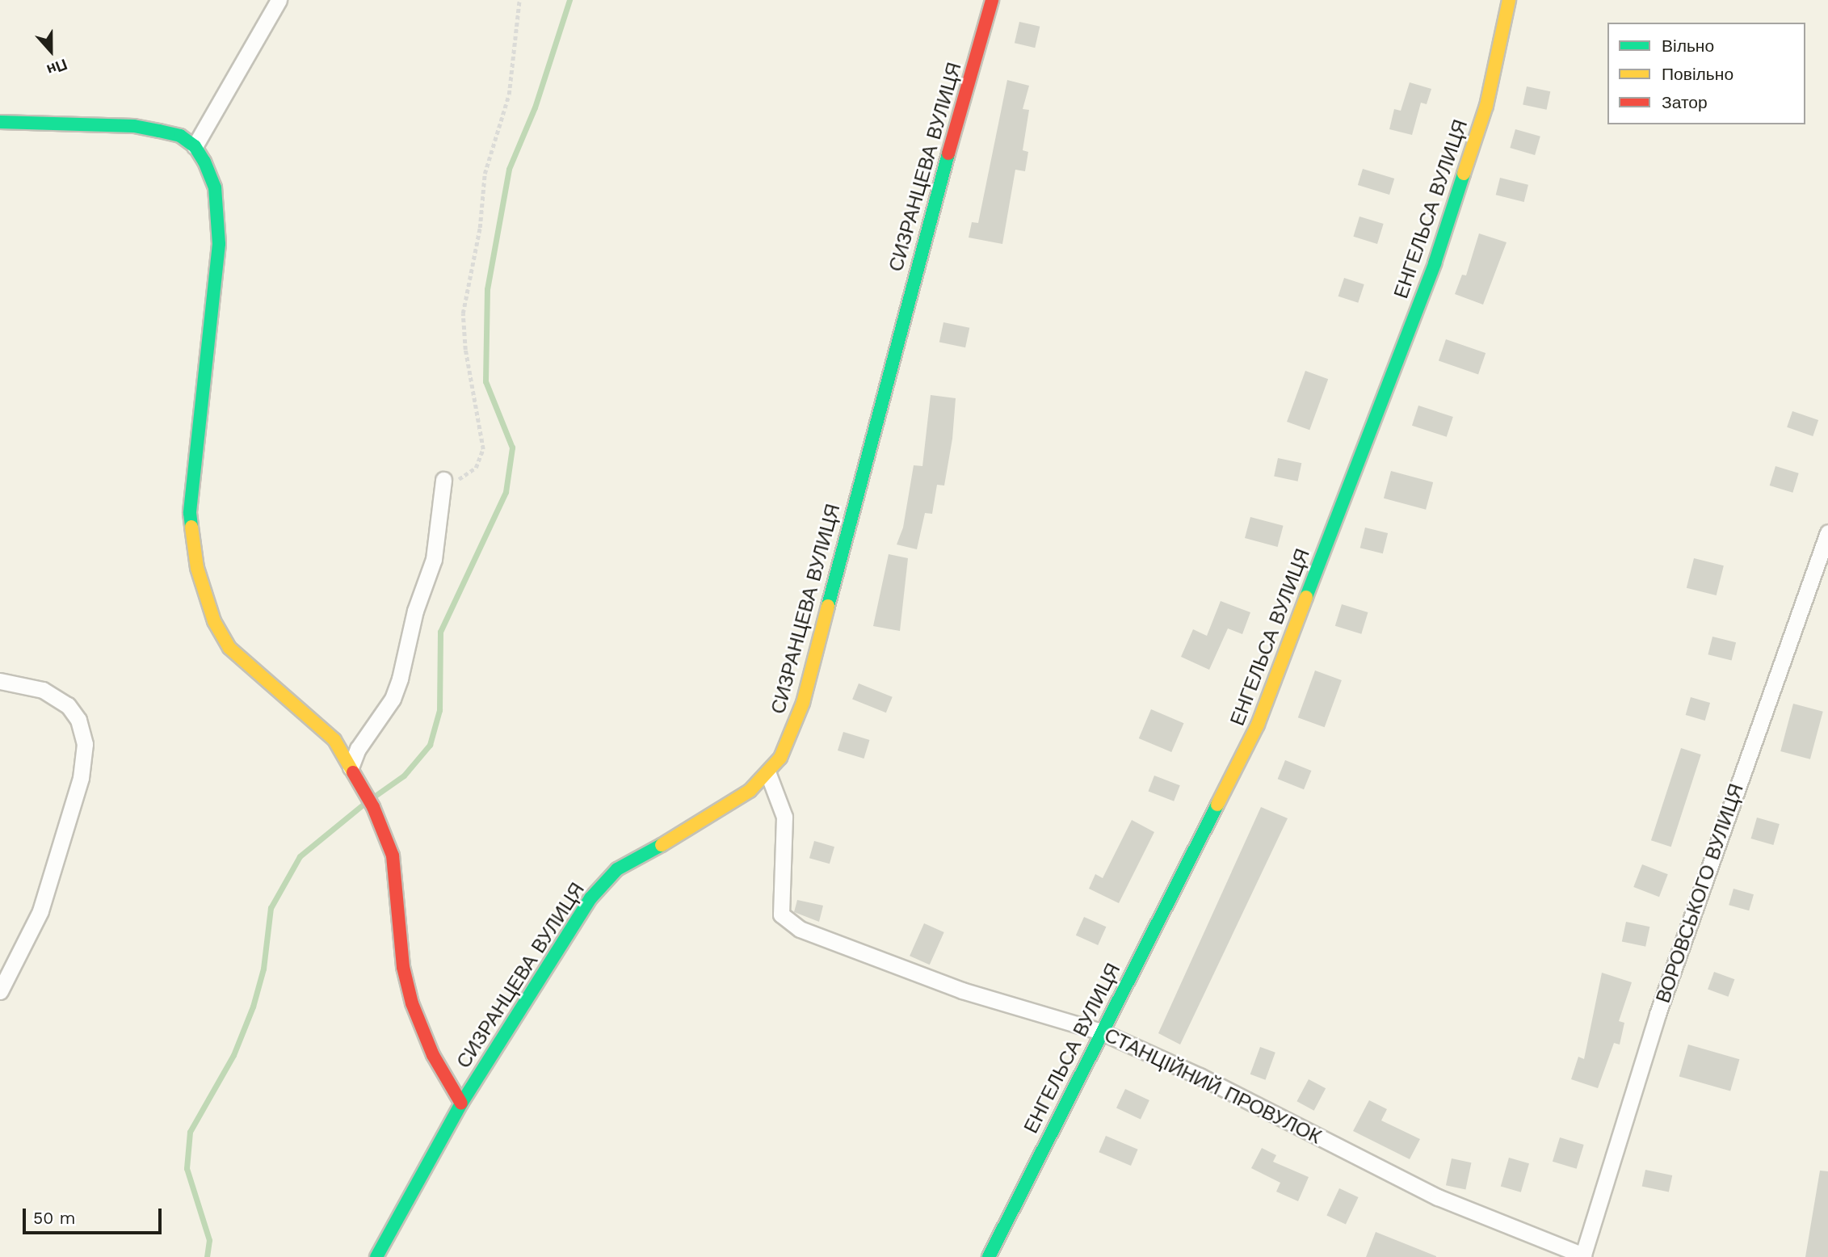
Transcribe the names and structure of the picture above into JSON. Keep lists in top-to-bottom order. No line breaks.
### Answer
{"streets":{"street":["СИЗРАНЦЕВА ВУЛИЦЯ","ЕНГЕЛЬСА ВУЛИЦЯ","ВОРОВСЬКОГО ВУЛИЦЯ","СТАНЦІЙНИЙ ПРОВУЛОК"]},"crossings":[["СИЗРАНЦЕВА ВУЛИЦЯ","СТАНЦІЙНИЙ ПРОВУЛОК"],["ЕНГЕЛЬСА ВУЛИЦЯ","СТАНЦІЙНИЙ ПРОВУЛОК"],["ВОРОВСЬКОГО ВУЛИЦЯ","СТАНЦІЙНИЙ ПРОВУЛОК"]],"legend":["Вільно","Повільно","Затор"],"scale_bar":"50 m","north":"bottom"}
